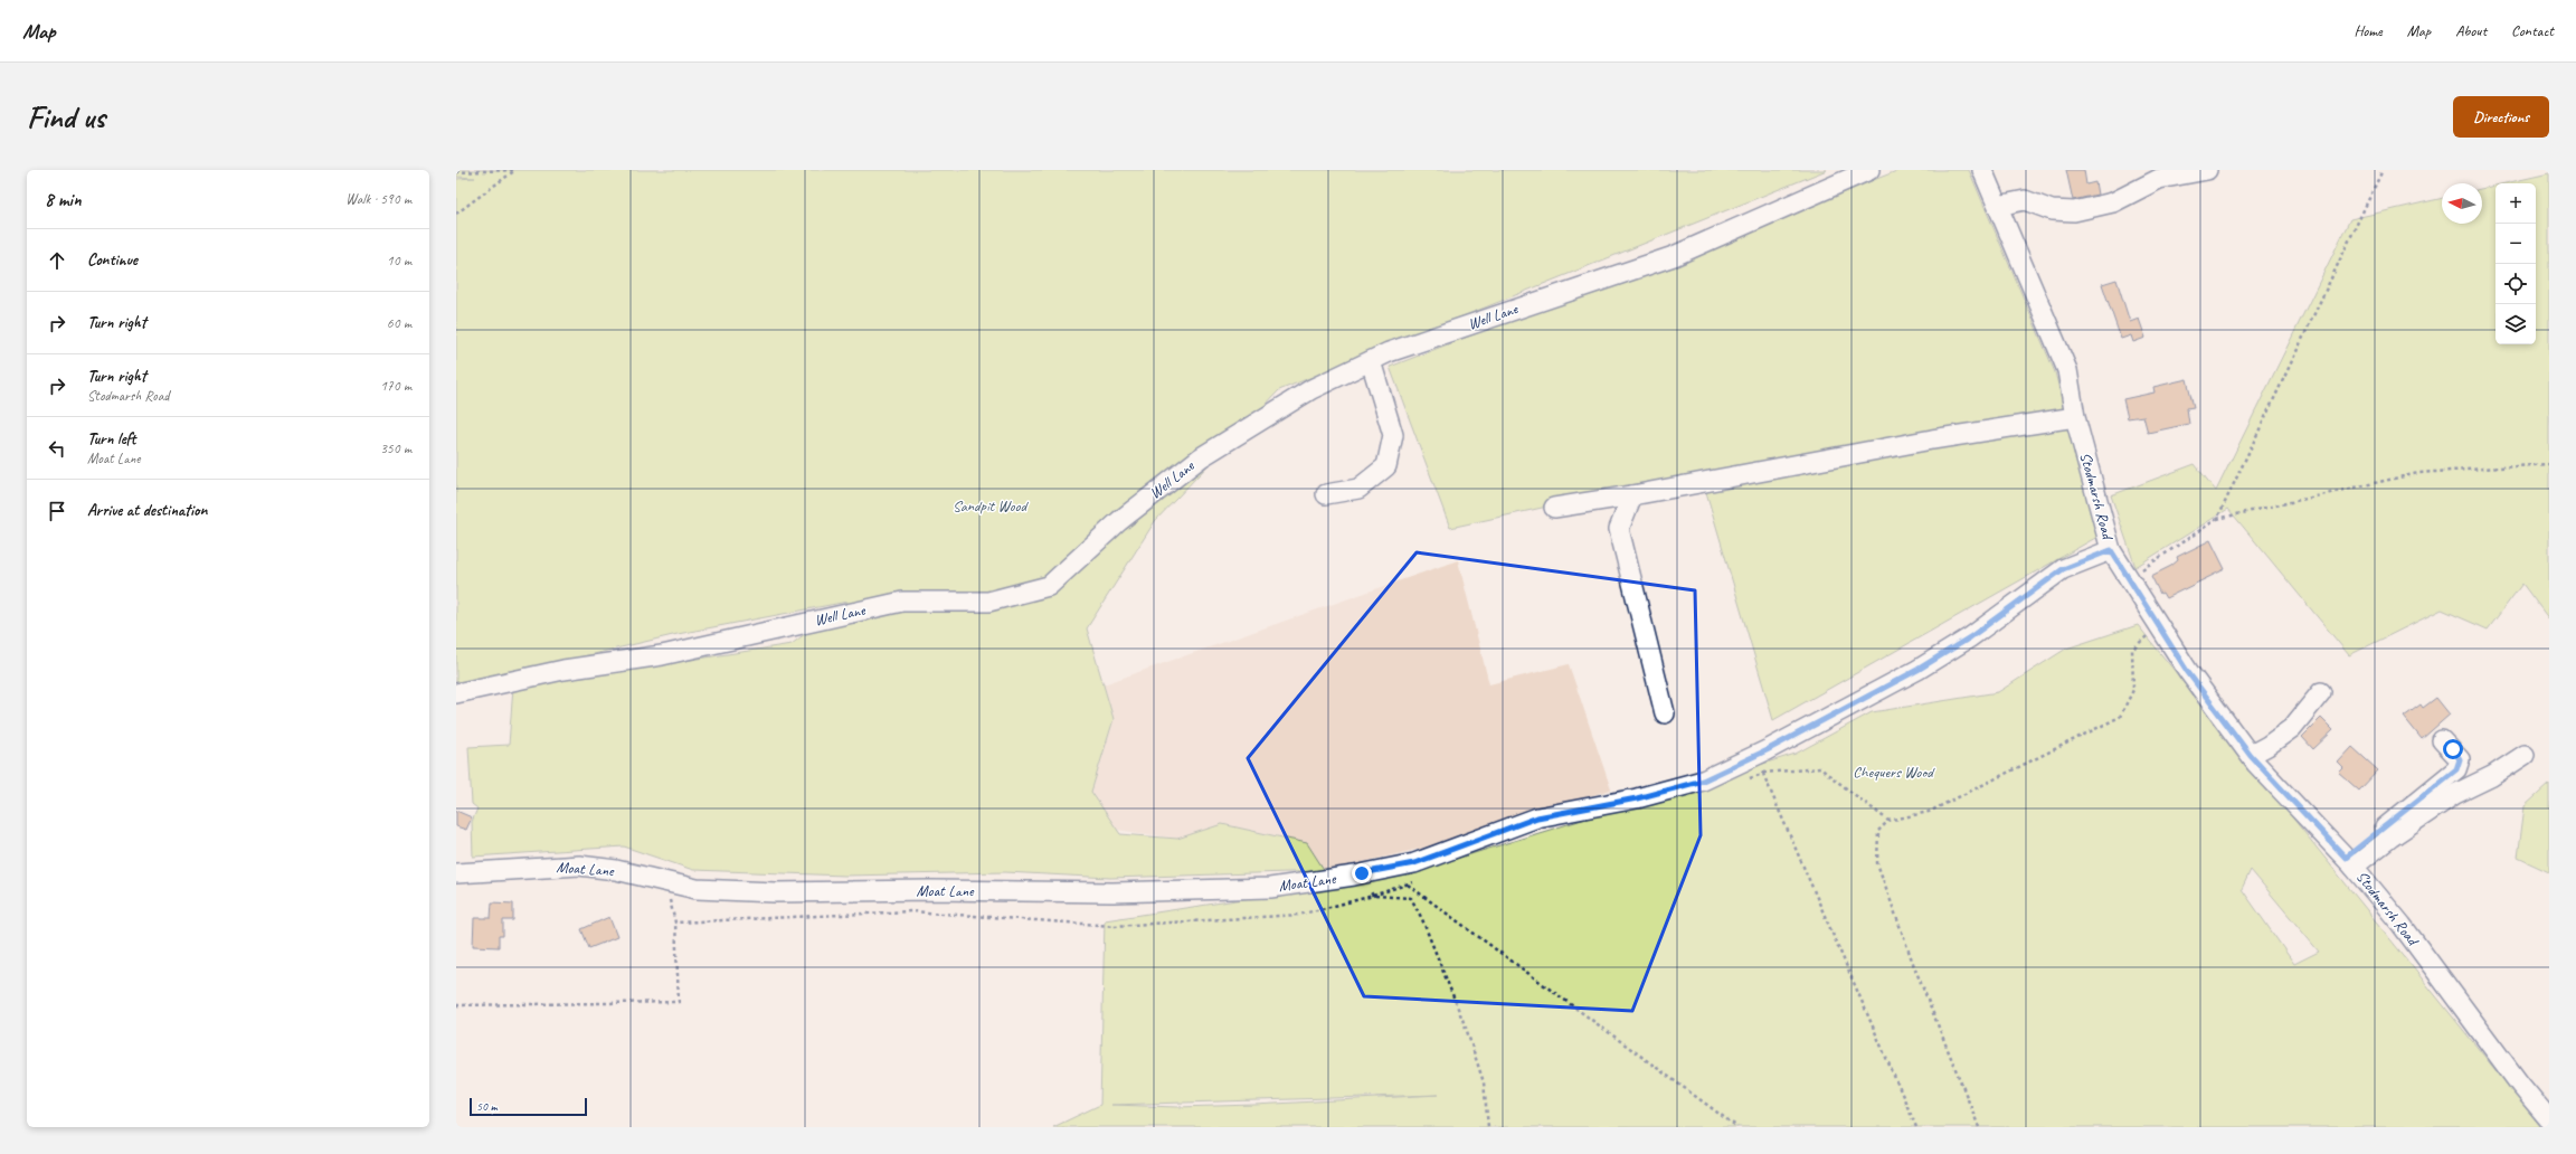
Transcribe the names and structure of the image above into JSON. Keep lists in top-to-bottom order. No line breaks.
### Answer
{"streets":{"street":["Well Lane","Stodmarsh Road","Moat Lane"]},"crossings":[["Stodmarsh Road","Moat Lane"]],"parks":["Sandpit Wood","Chequers Wood"],"scale_bar":"50 m","north":"left","page":{"header":"Map","nav":["Home","Map","About","Contact"],"buttons":"Directions","title":"Find us","heading":["8 min","Walk · 590 m"],"map_buttons":["+","−"],"list":[["Continue","10 m"],["Turn right","60 m"],["Turn right","Stodmarsh Road","170 m"],["Turn left","Moat Lane","350 m"],"Arrive at destination"],"scale":"50 m"}}
